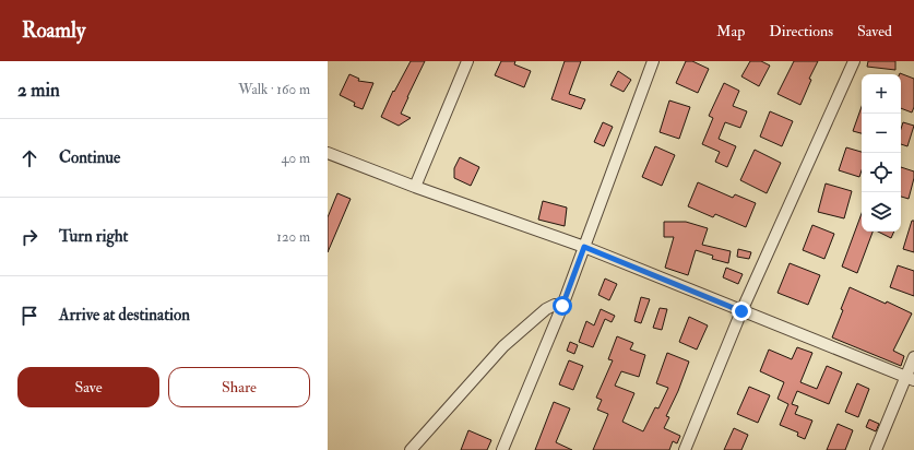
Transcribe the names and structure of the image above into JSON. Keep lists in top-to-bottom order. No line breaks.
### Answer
{"page":{"header":"Roamly","nav":["Map","Directions","Saved"],"heading":["2 min","Walk · 160 m"],"map_buttons":["+","−"],"list":[["Continue","40 m"],["Turn right","120 m"],"Arrive at destination"],"buttons":["Save","Share"]}}
